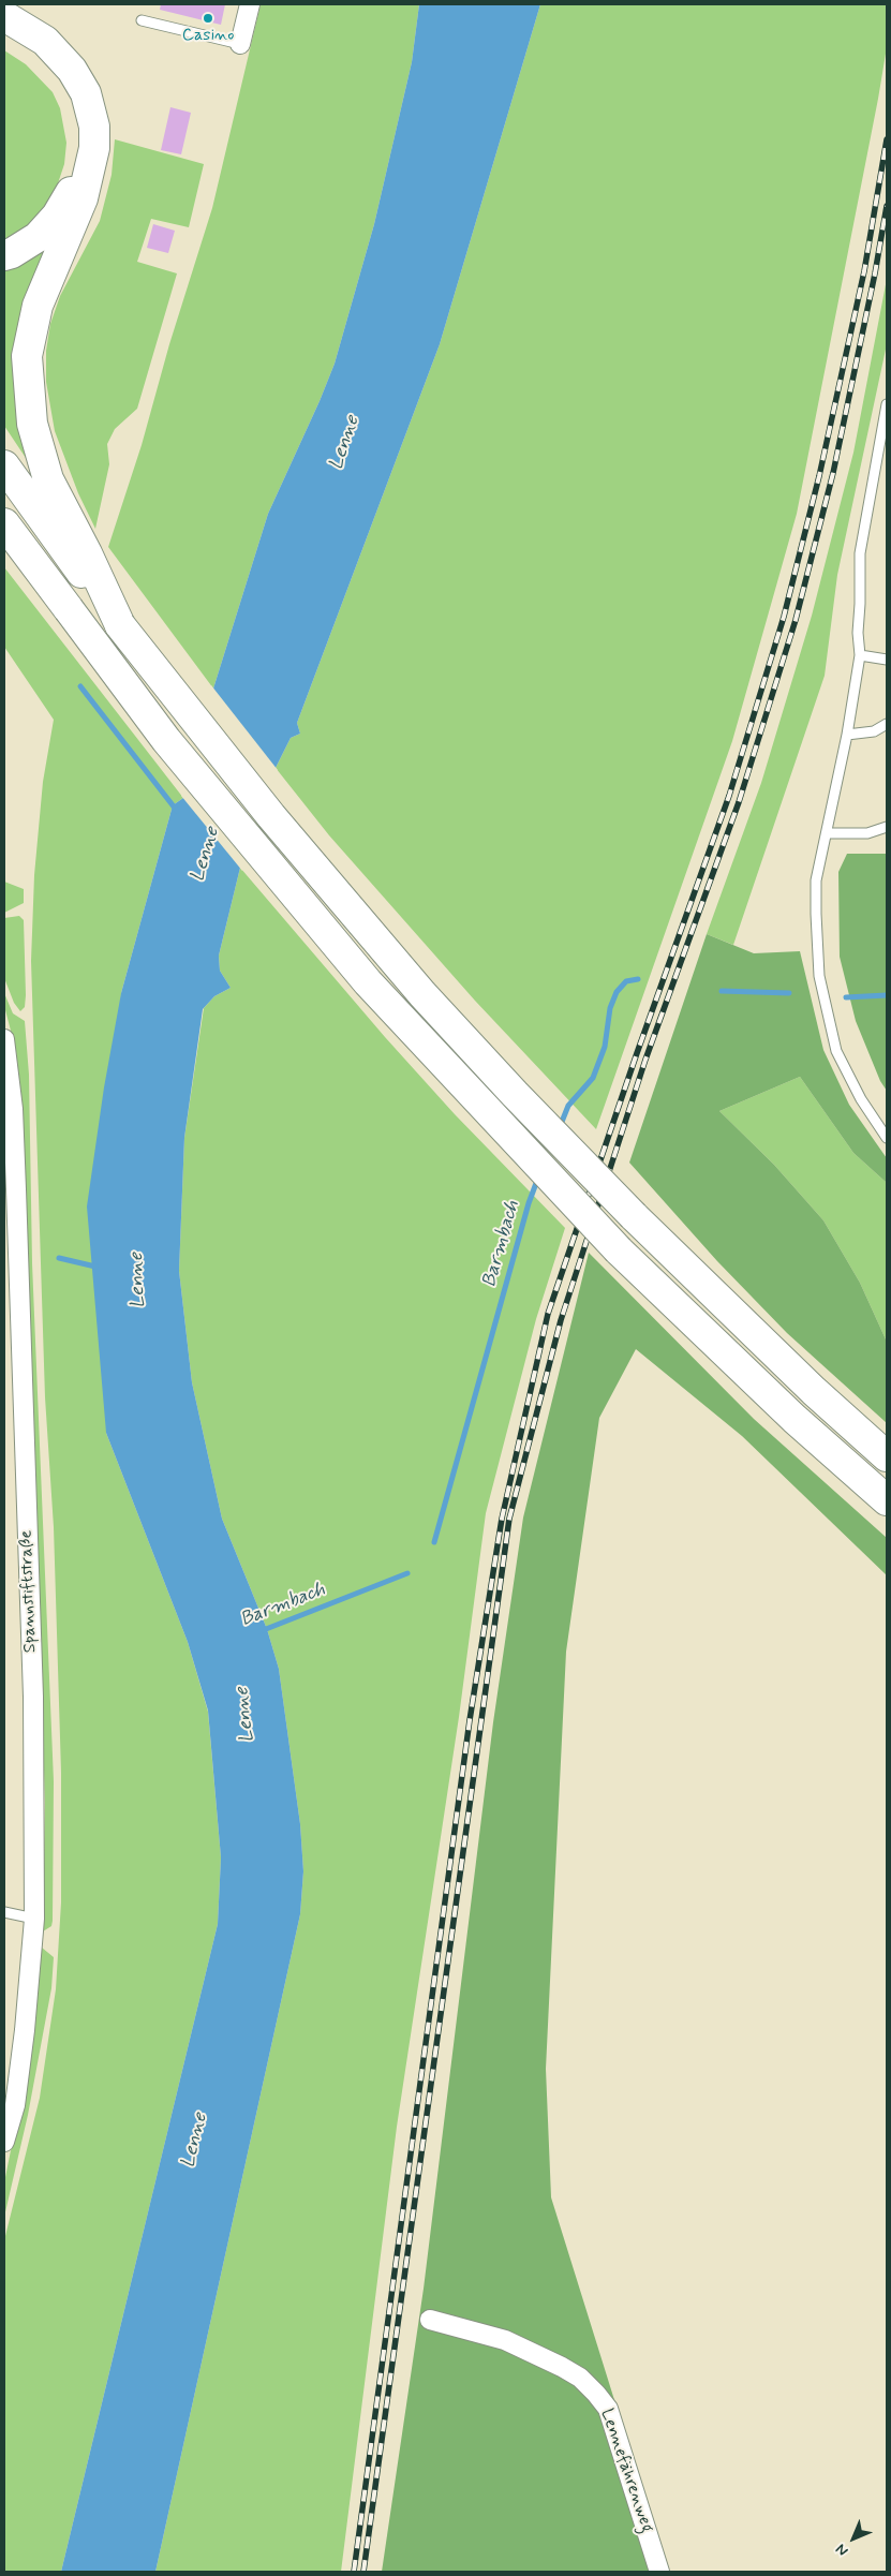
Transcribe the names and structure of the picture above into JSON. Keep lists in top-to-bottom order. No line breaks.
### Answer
{"streets":{"street":["Spannstiftstraße","Lennefährenweg"]},"water":["Lenne","Barmbach"],"places":["Casino"],"north":"bottom left"}
